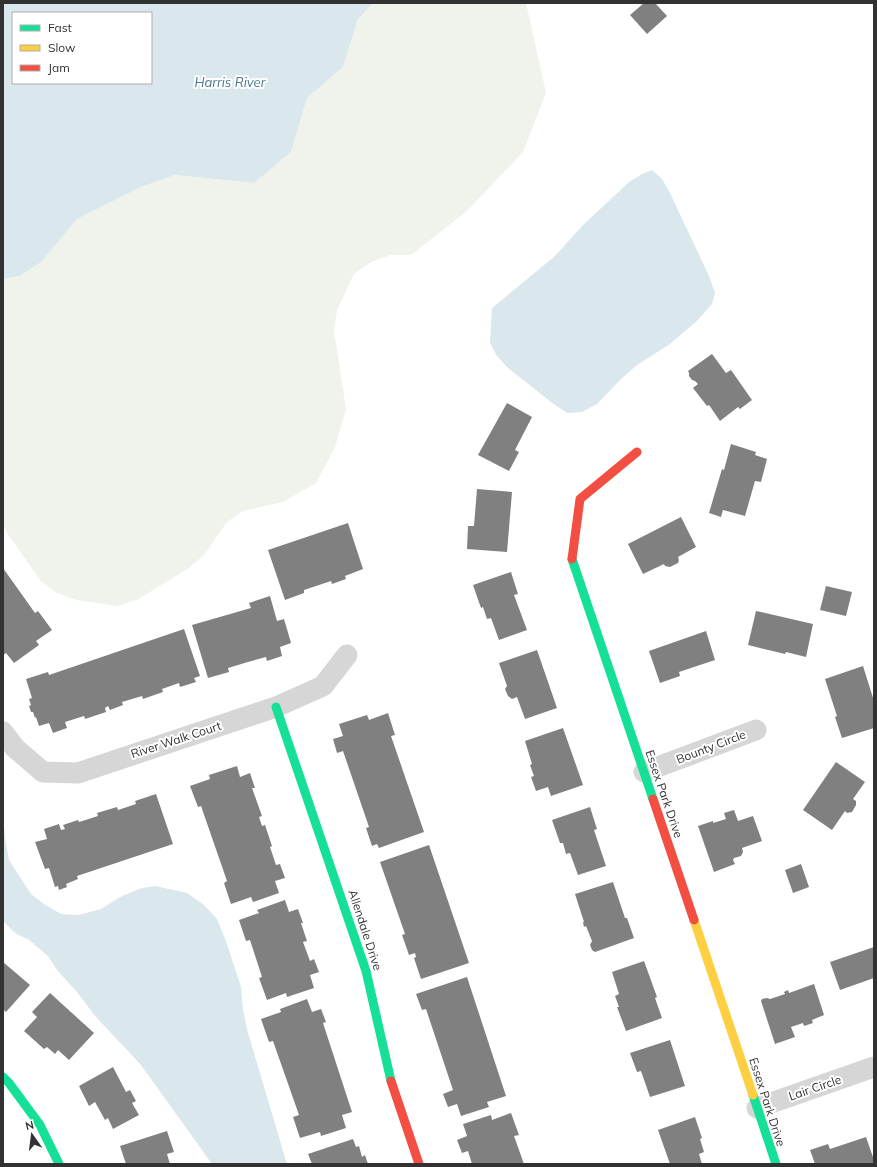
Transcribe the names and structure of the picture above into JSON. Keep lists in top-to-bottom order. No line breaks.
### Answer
{"streets":{"street":["River Walk Court","Bounty Circle","Essex Park Drive","Allendale Drive","Lair Circle"]},"crossings":[["River Walk Court","Allendale Drive"],["Bounty Circle","Essex Park Drive"],["Essex Park Drive","Lair Circle"]],"water":["Harris River"],"legend":["Fast","Slow","Jam"],"north":"top"}
